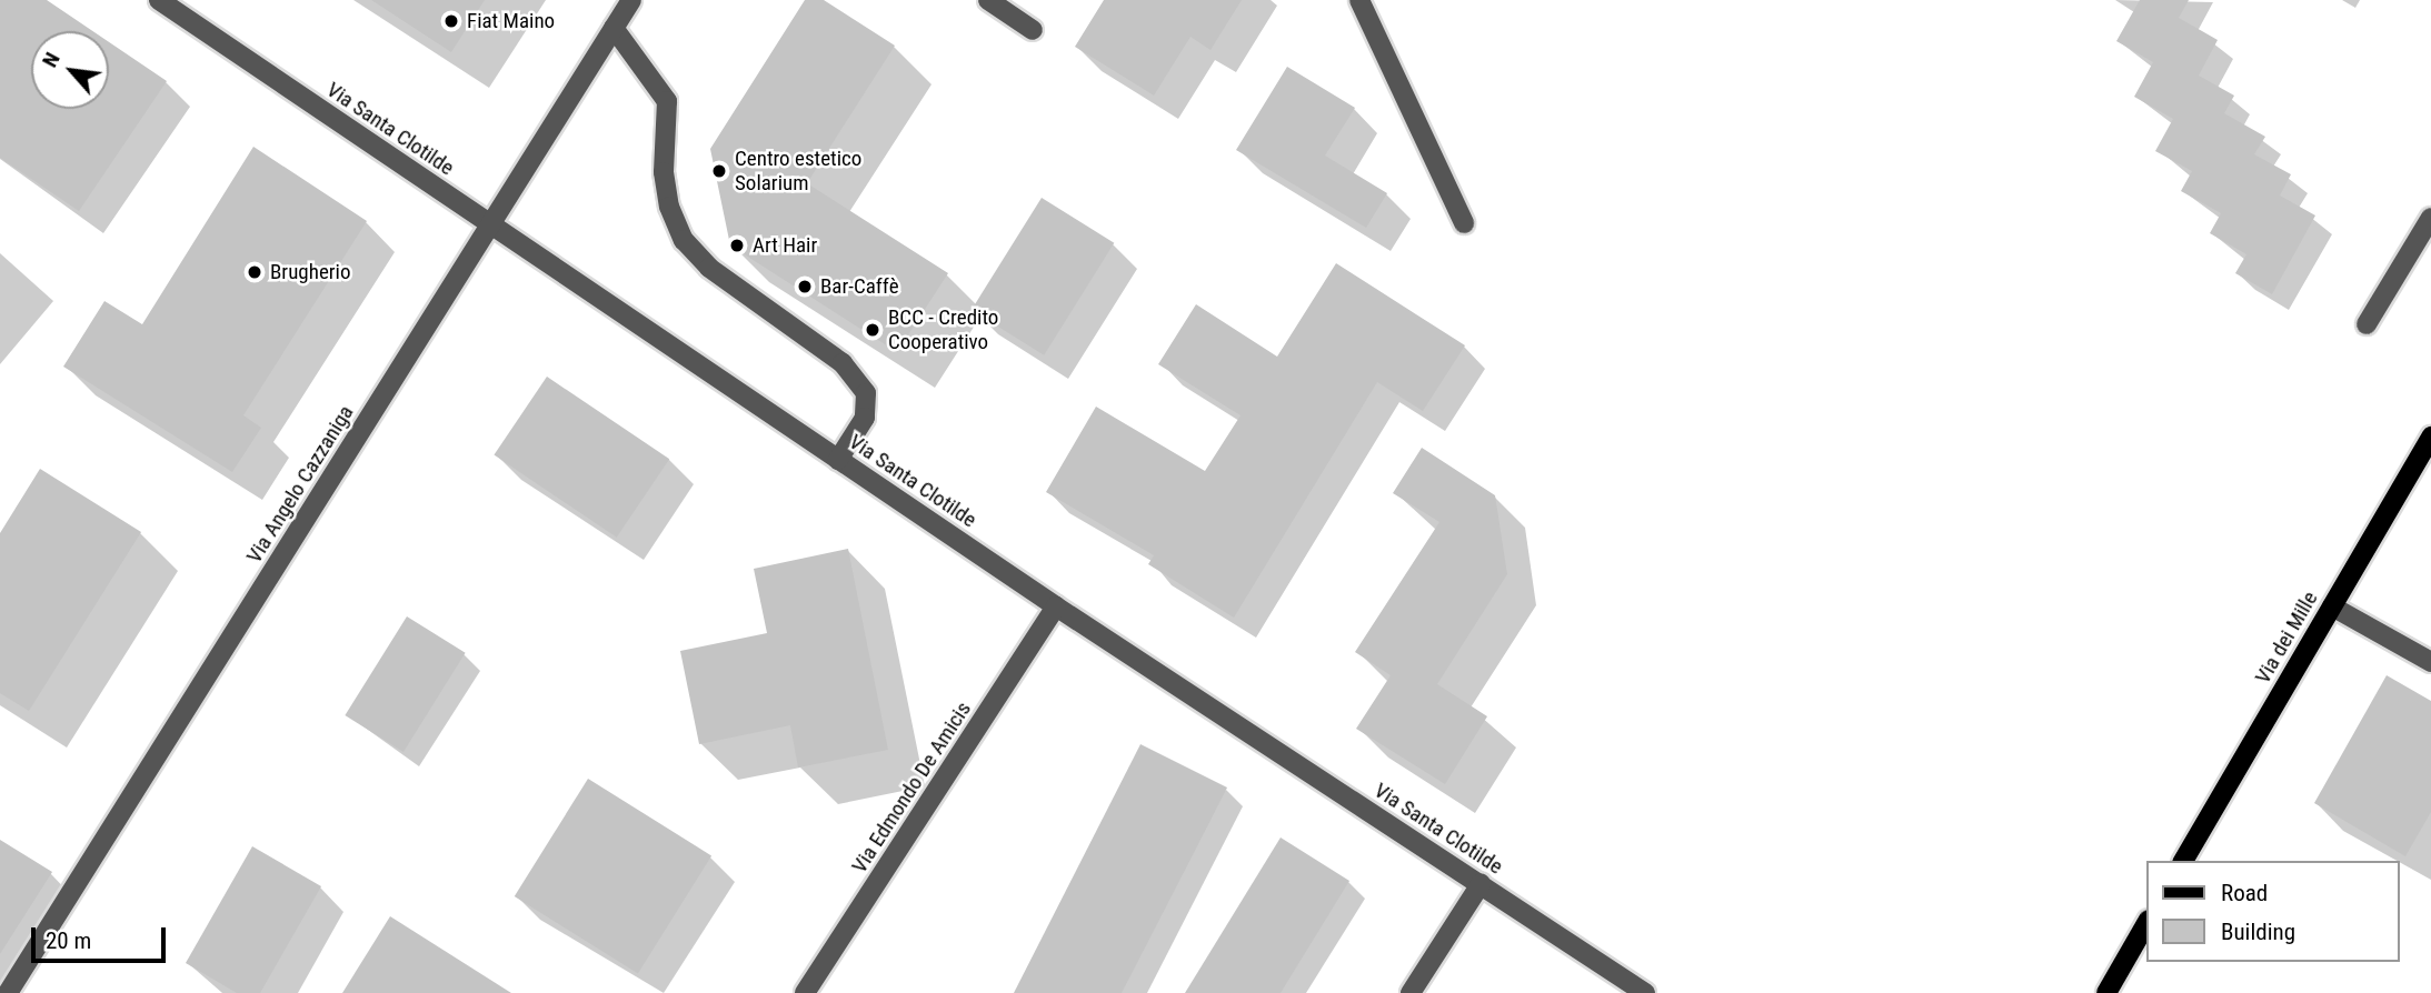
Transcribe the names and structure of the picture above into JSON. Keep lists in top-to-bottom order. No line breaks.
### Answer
{"streets":{"main road":["Via dei Mille"],"street":["Via Santa Clotilde","Via Angelo Cazzaniga","Via Edmondo De Amicis"]},"crossings":[["Via Santa Clotilde","Via Angelo Cazzaniga"],["Via Santa Clotilde","Via Edmondo De Amicis"]],"places":["Fiat Maino","Centro estetico Solarium","Art Hair","Brugherio","Bar-Caffè","BCC - Credito Cooperativo"],"legend":["Road","Building"],"scale_bar":"20 m","north":"top left"}
